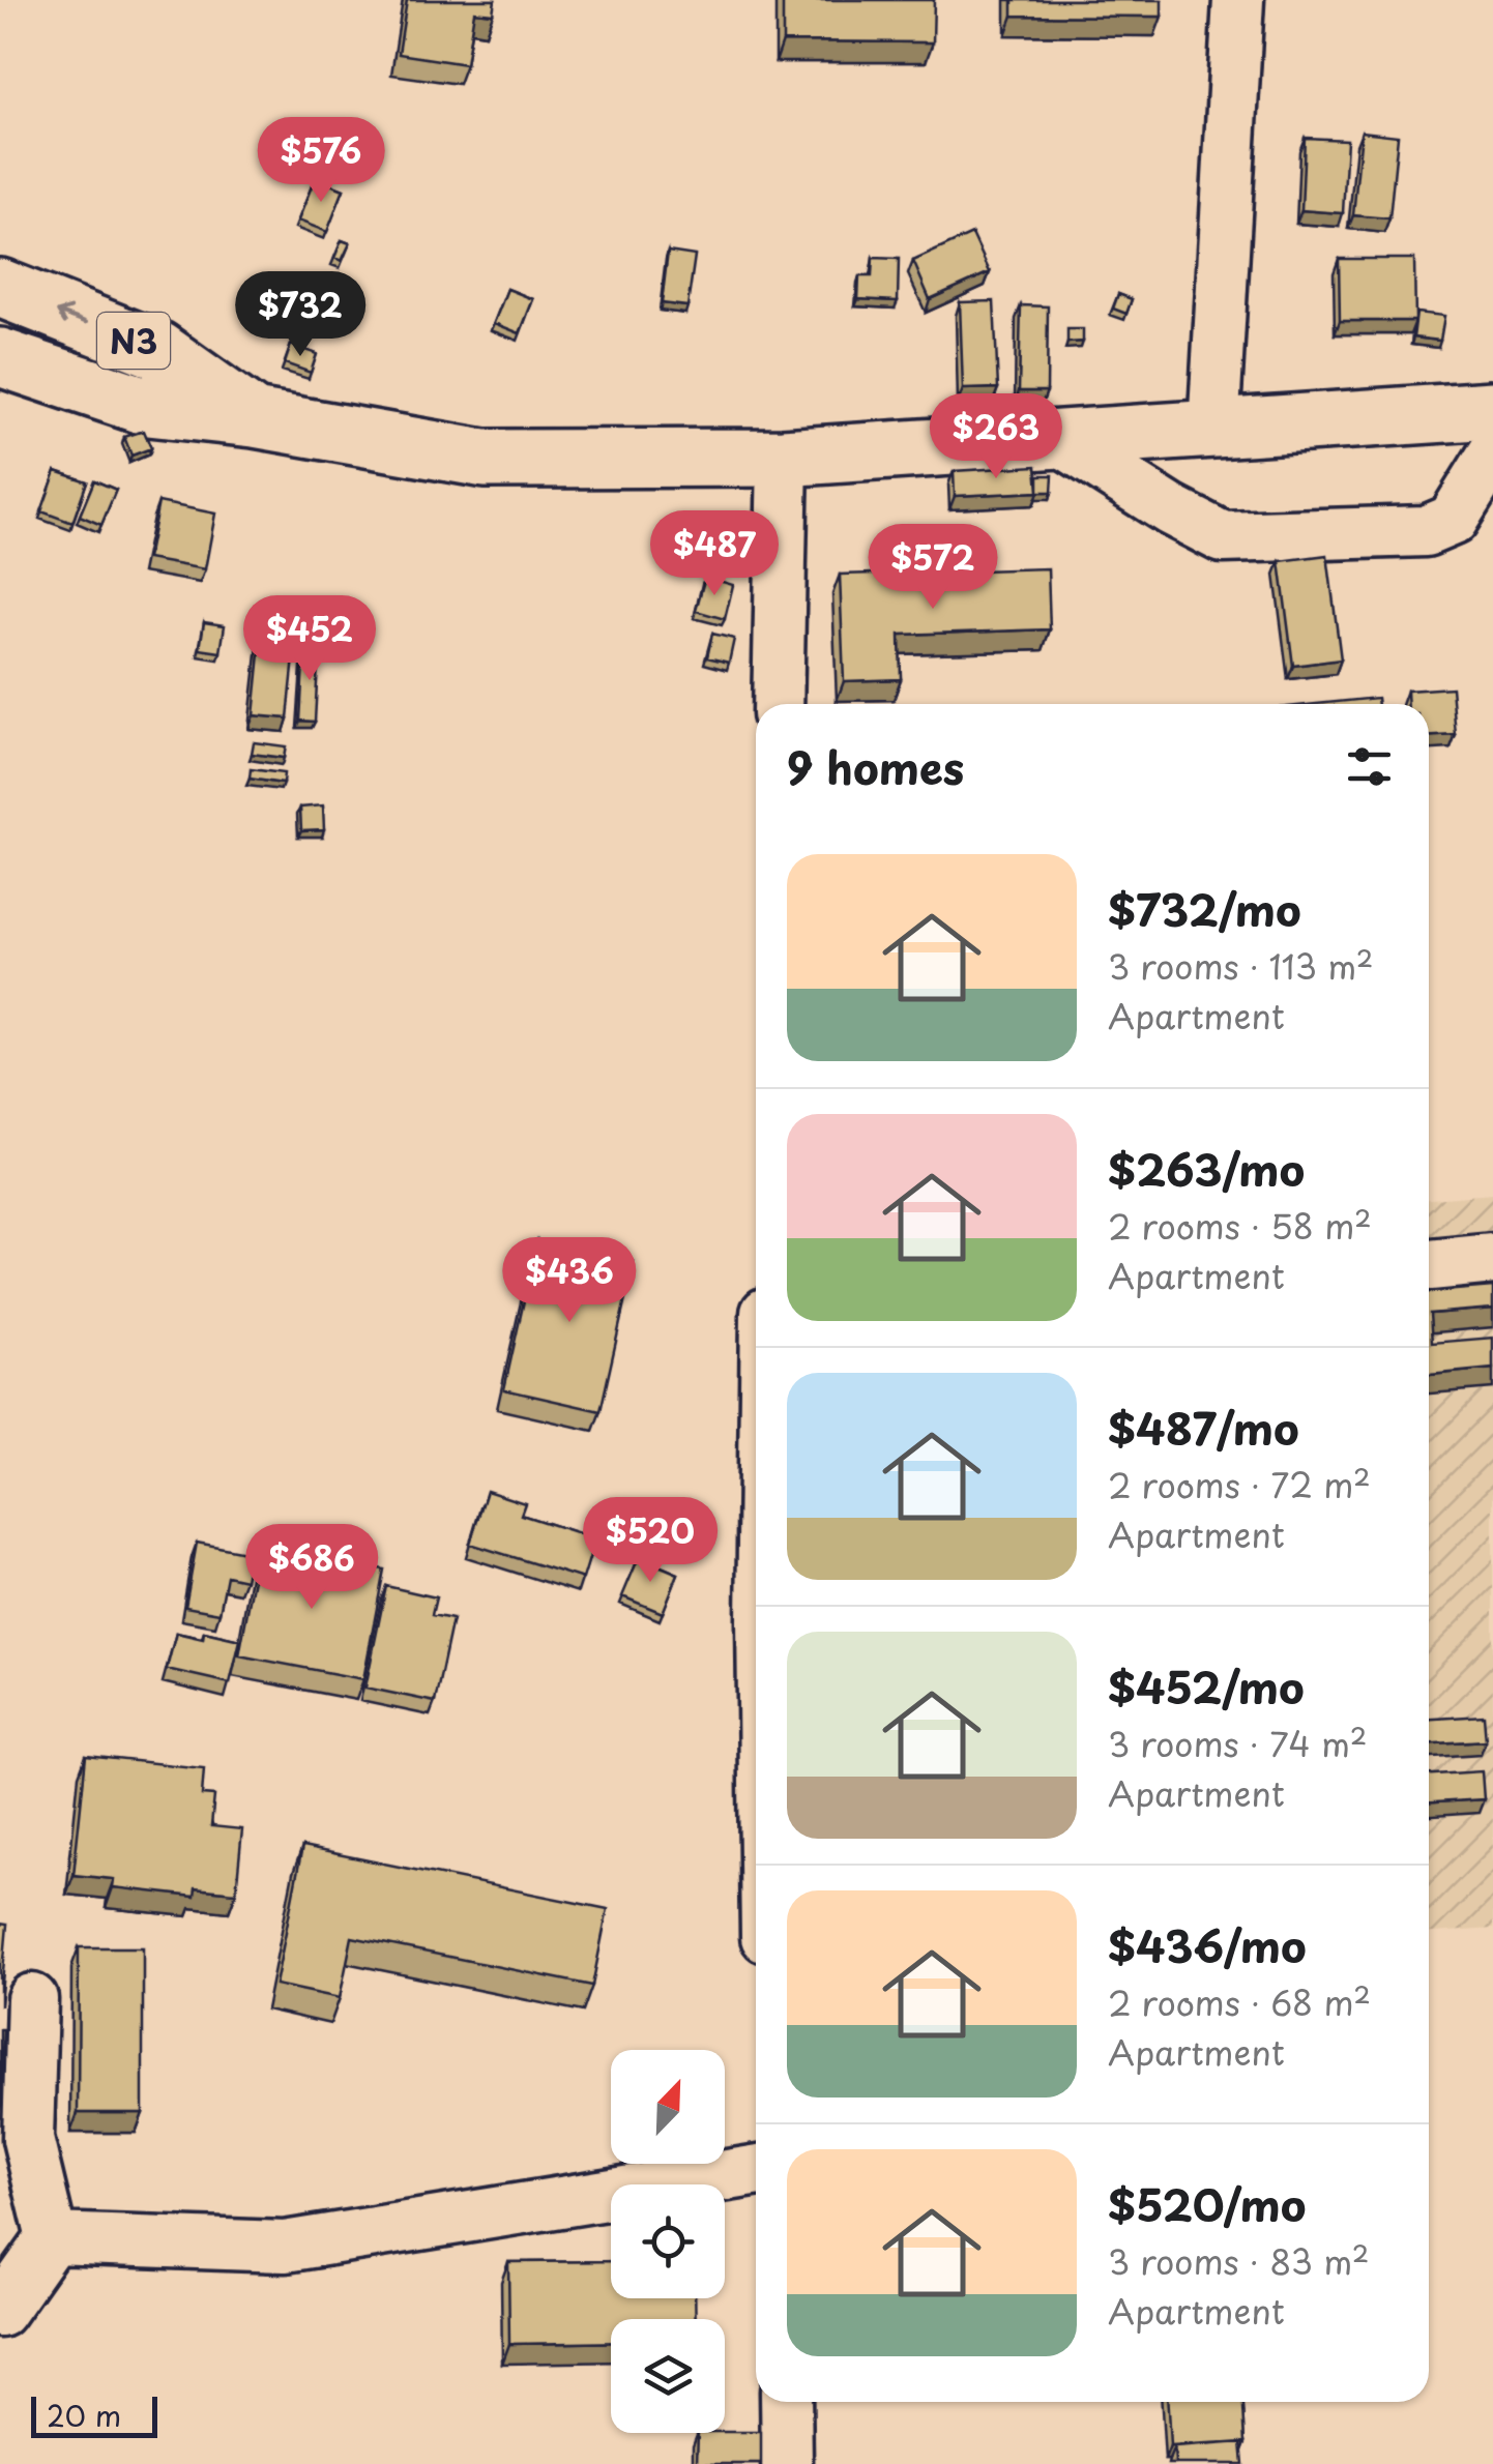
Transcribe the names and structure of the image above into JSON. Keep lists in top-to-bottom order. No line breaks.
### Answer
{"streets":{"main road":["N3"]},"scale_bar":"20 m","north":"top right","page":{"price":["$576","$732","$263","$487","$572","$452","$436","$520","$686"],"heading":"9 homes","list":[{"name":"$732/mo","note":"3 rooms · 113 m² · Apartment"},{"name":"$263/mo","note":"2 rooms · 58 m² · Apartment"},{"name":"$487/mo","note":"2 rooms · 72 m² · Apartment"},{"name":"$452/mo","note":"3 rooms · 74 m² · Apartment"},{"name":"$436/mo","note":"2 rooms · 68 m² · Apartment"},{"name":"$520/mo","note":"3 rooms · 83 m² · Apartment"}],"scale":"20 m"}}
